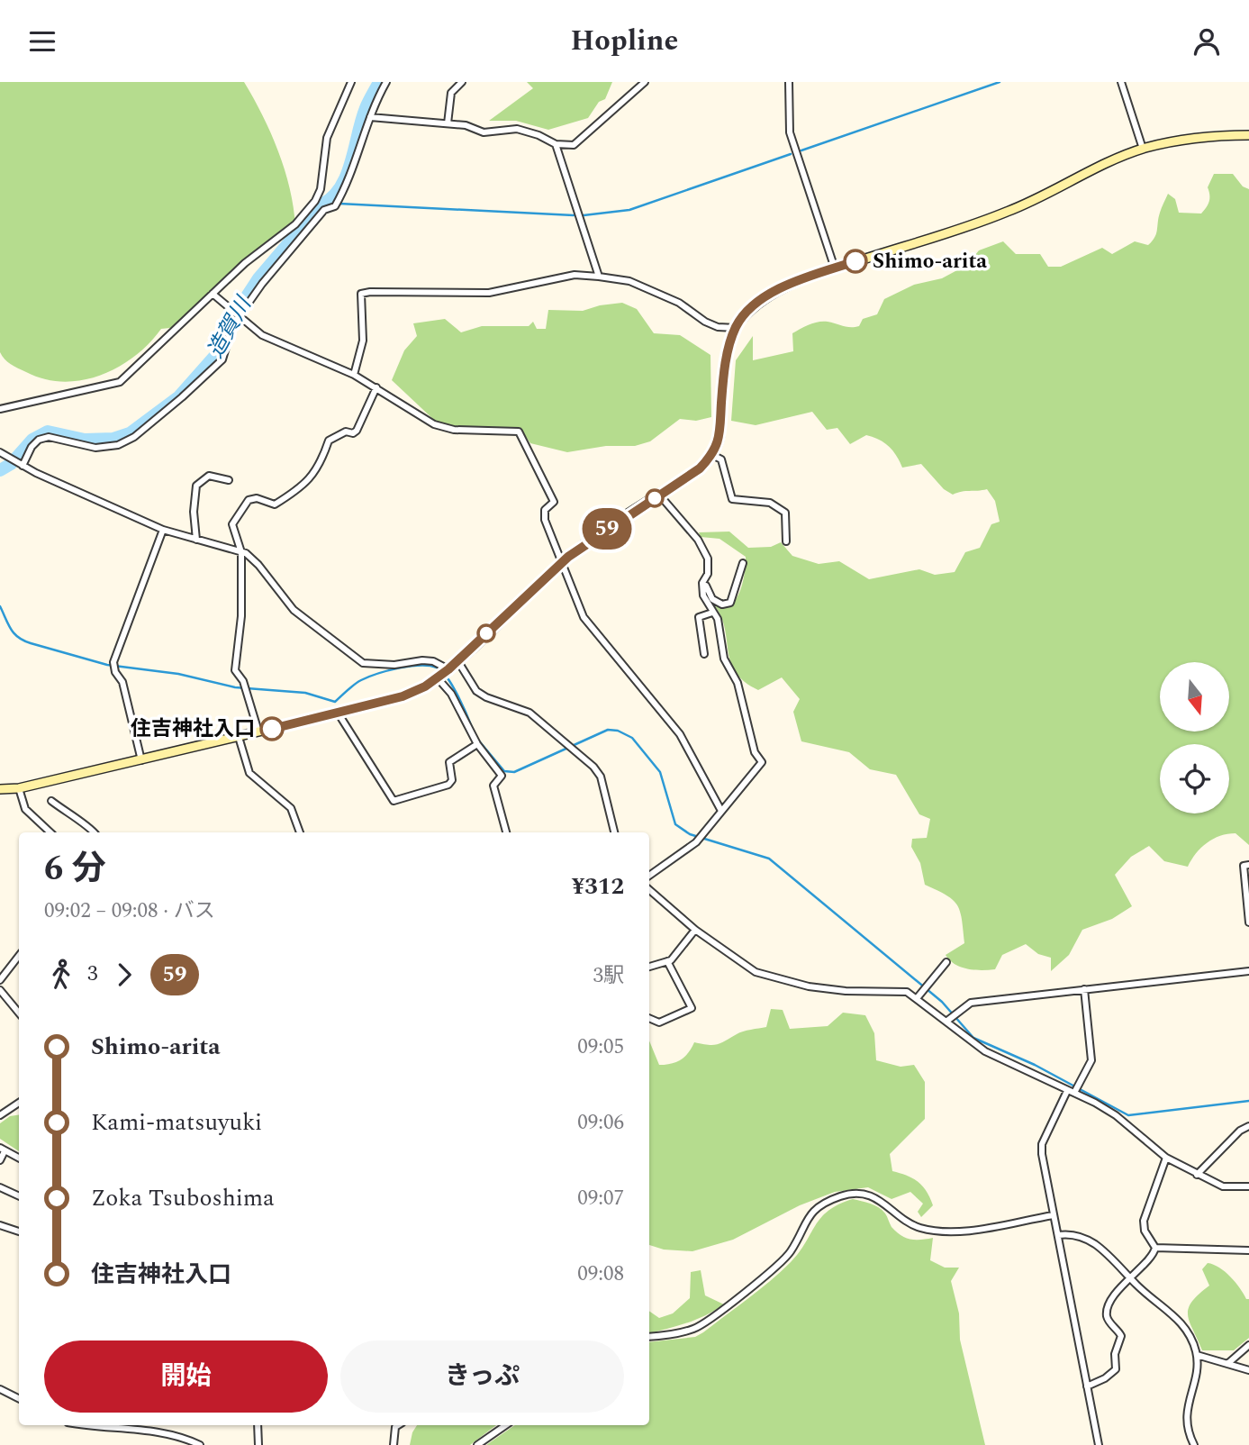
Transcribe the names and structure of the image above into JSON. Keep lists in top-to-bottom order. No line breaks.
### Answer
{"water":["造賀川"],"places":["Shimo-arita","住吉神社入口"],"lines":["bus line 59"],"north":"bottom","page":{"header":"Hopline","on_map":"59","heading":["6 分","09:02 – 09:08 · バス","¥312"],"legs":["3","59","3駅"],"list":[{"name":"Shimo-arita","value":"09:05"},{"name":"Kami-matsuyuki","value":"09:06"},{"name":"Zoka Tsuboshima","value":"09:07"},{"name":"住吉神社入口","value":"09:08"}],"buttons":["開始","きっぷ"]}}
